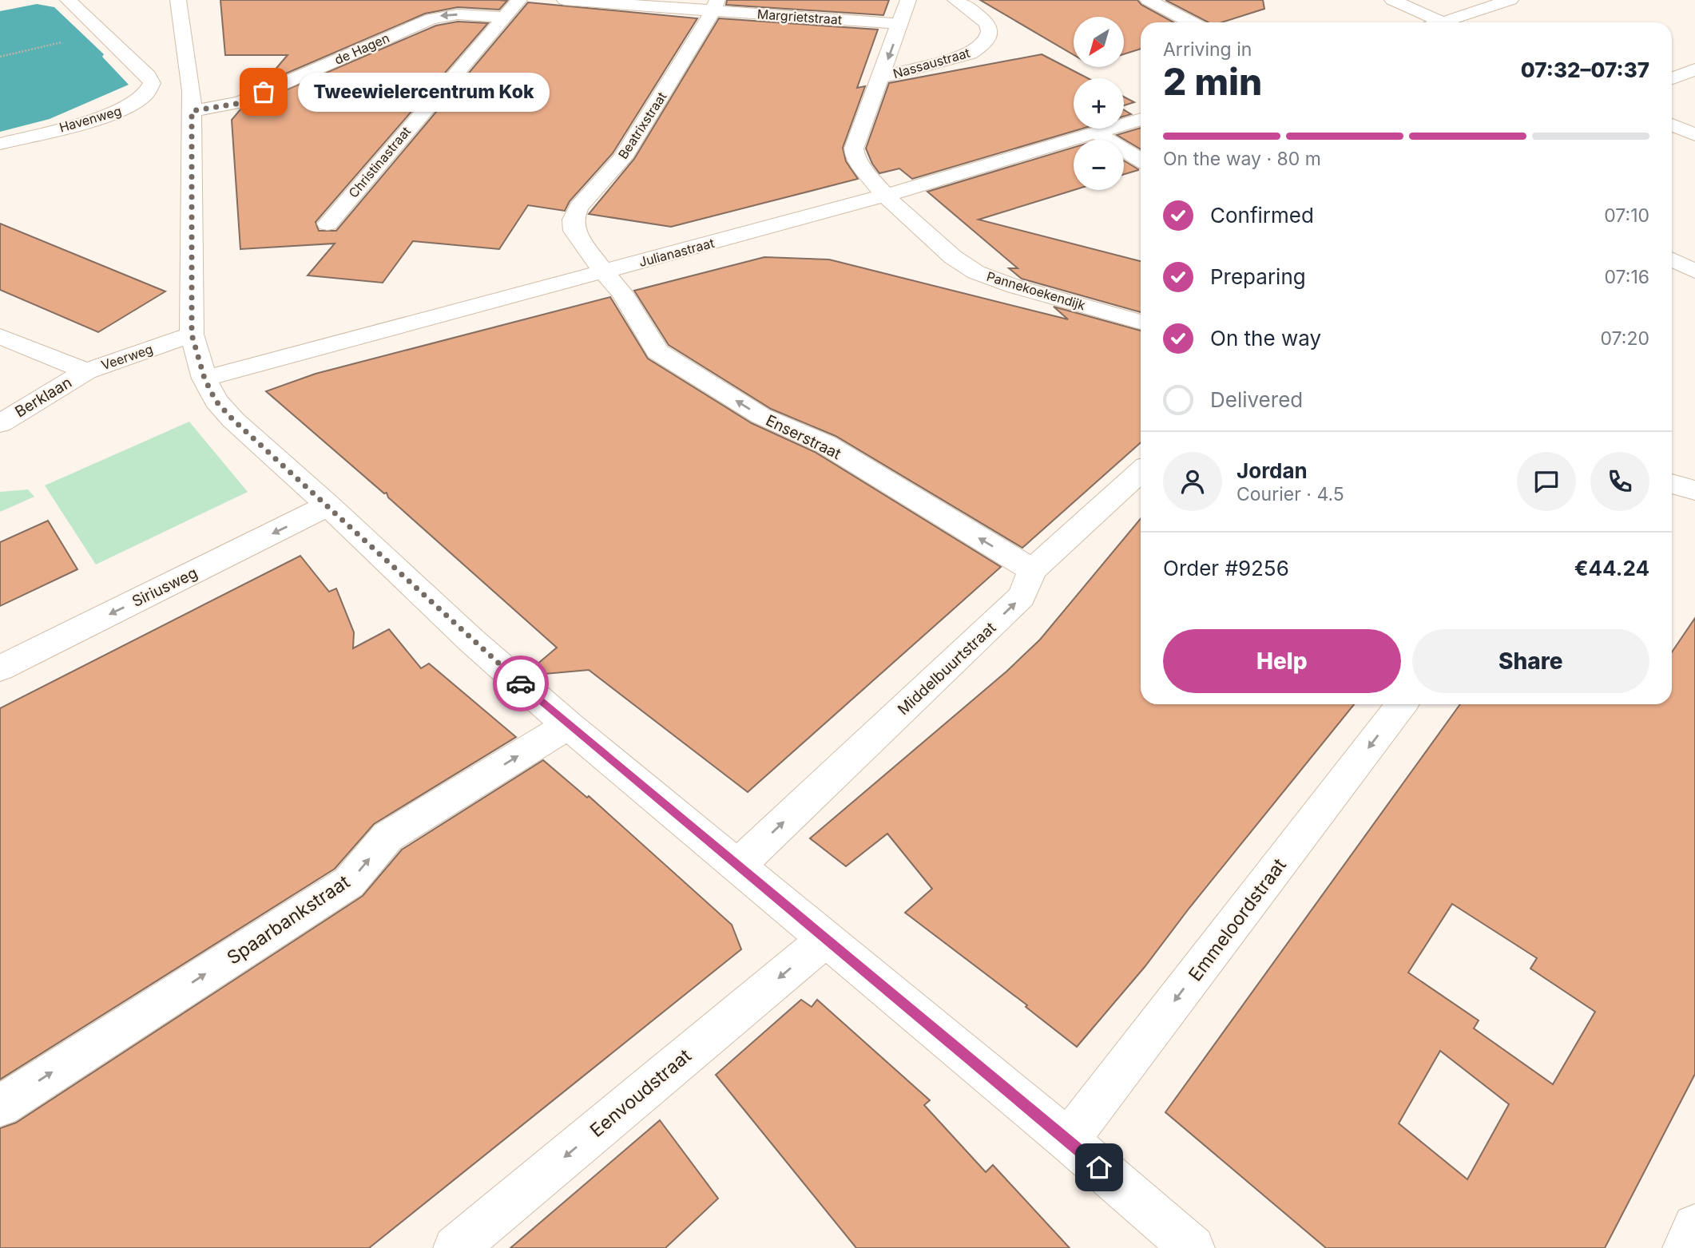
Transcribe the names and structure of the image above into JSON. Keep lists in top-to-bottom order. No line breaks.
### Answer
{"streets":{"street":["Margrietstraat","de Hagen","Nassaustraat","Havenweg","Beatrixstraat","Christinastraat","Julianastraat","Pannekoekendijk","Veerweg","Berklaan","Enserstraat","Siriusweg","Middelbuurtstraat","Spaarbankstraat","Emmeloordstraat","Eenvoudstraat"]},"crossings":[["Margrietstraat","Nassaustraat"],["Margrietstraat","Beatrixstraat"],["de Hagen","Christinastraat"],["Nassaustraat","Julianastraat"],["Nassaustraat","Pannekoekendijk"],["Beatrixstraat","Julianastraat"],["Beatrixstraat","Enserstraat"],["Julianastraat","Pannekoekendijk"],["Julianastraat","Enserstraat"],["Veerweg","Berklaan"],["Enserstraat","Middelbuurtstraat"]],"one_way":["de Hagen","Enserstraat","Siriusweg","Middelbuurtstraat","Spaarbankstraat","Emmeloordstraat","Eenvoudstraat"],"places":["Tweewielercentrum Kok"],"north":"bottom left","page":{"map_buttons":["+","−"],"heading":["2 min","Arriving in","07:32–07:37"],"panel":["Jordan","Courier · 4.5","Order #9256","€44.24"],"bubble":"Tweewielercentrum Kok","bar":"On the way · 80 m","list":[["Confirmed","07:10"],["Preparing","07:16"],["On the way","07:20"],"Delivered"],"buttons":["Help","Share"]}}
